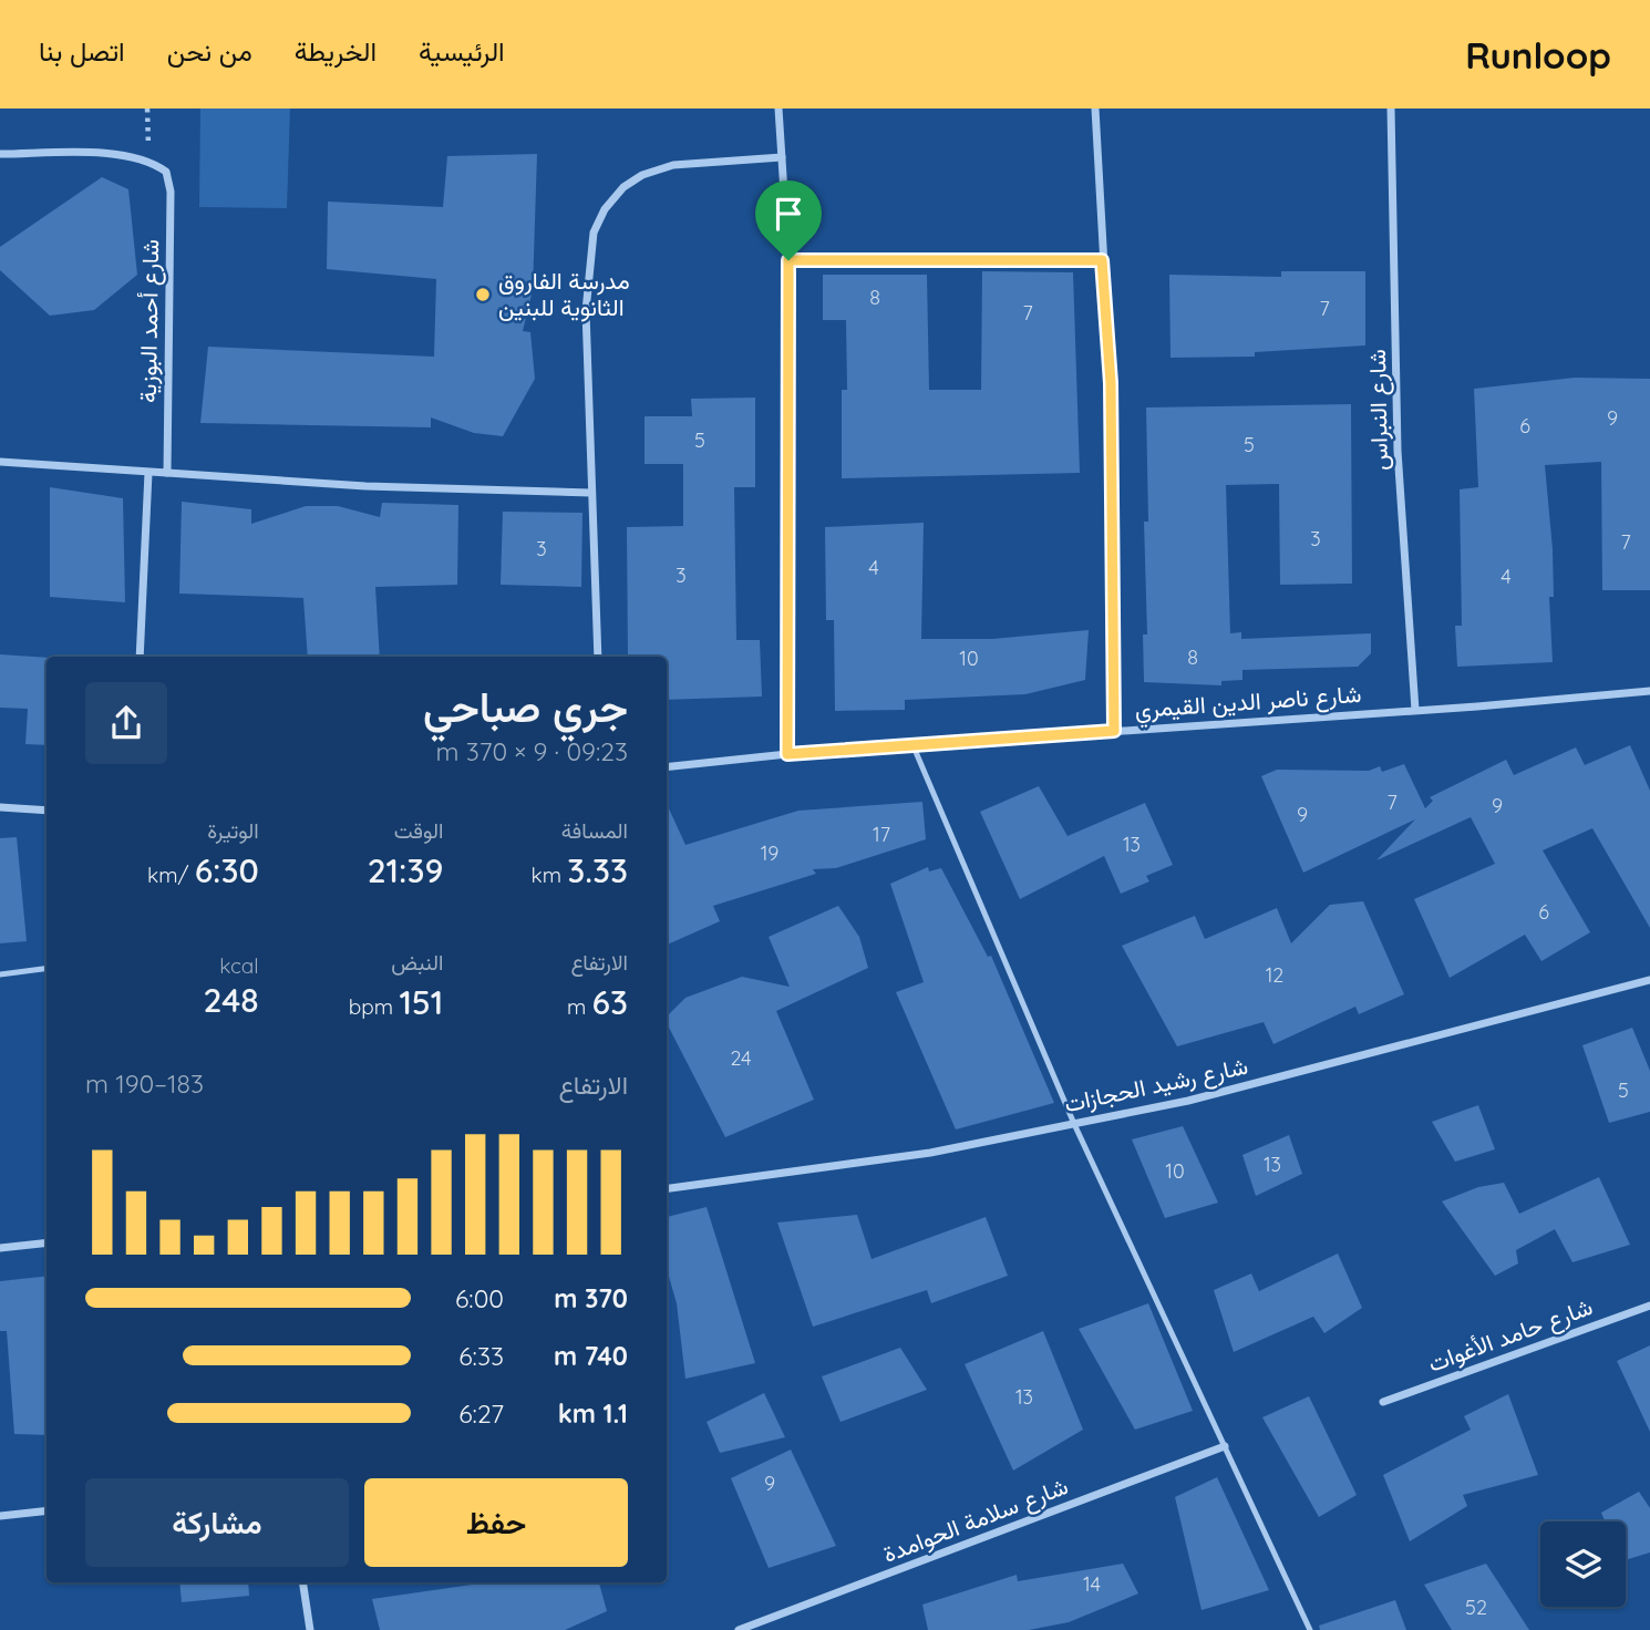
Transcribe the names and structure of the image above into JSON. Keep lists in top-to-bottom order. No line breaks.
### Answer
{"streets":{"street":["شارع أحمد البوزية","شارع النبراس","شارع ناصر الدين القيمري","شارع رشيد الحجازات","شارع حامد الأغوات","شارع سلامة الحوامدة"]},"crossings":[["شارع النبراس","شارع ناصر الدين القيمري"]],"places":["مدرسة الفاروق الثانوية للبنين"],"house_numbers":["8","7","7","9","6","5","5","3","7","3","4","3","4","8","10","7","9","9","17","13","19","6","12","24","5","13","10","13","9","14","52"],"page":{"header":"Runloop","nav":["الرئيسية","الخريطة","من نحن","اتصل بنا"],"heading":["جري صباحي","09:23 · 9 × 370 m"],"stats":[["المسافة","3.33 km"],["الوقت","21:39"],["الوتيرة","6:30 /km"],["الارتفاع","63 m"],["النبض","151 bpm"],["kcal","248"]],"chart":["الارتفاع","183–190 m"],"list":[{"name":"370 m","note":"6:00"},{"name":"740 m","note":"6:33"},{"name":"1.1 km","note":"6:27"}],"buttons":["حفظ","مشاركة"]}}
